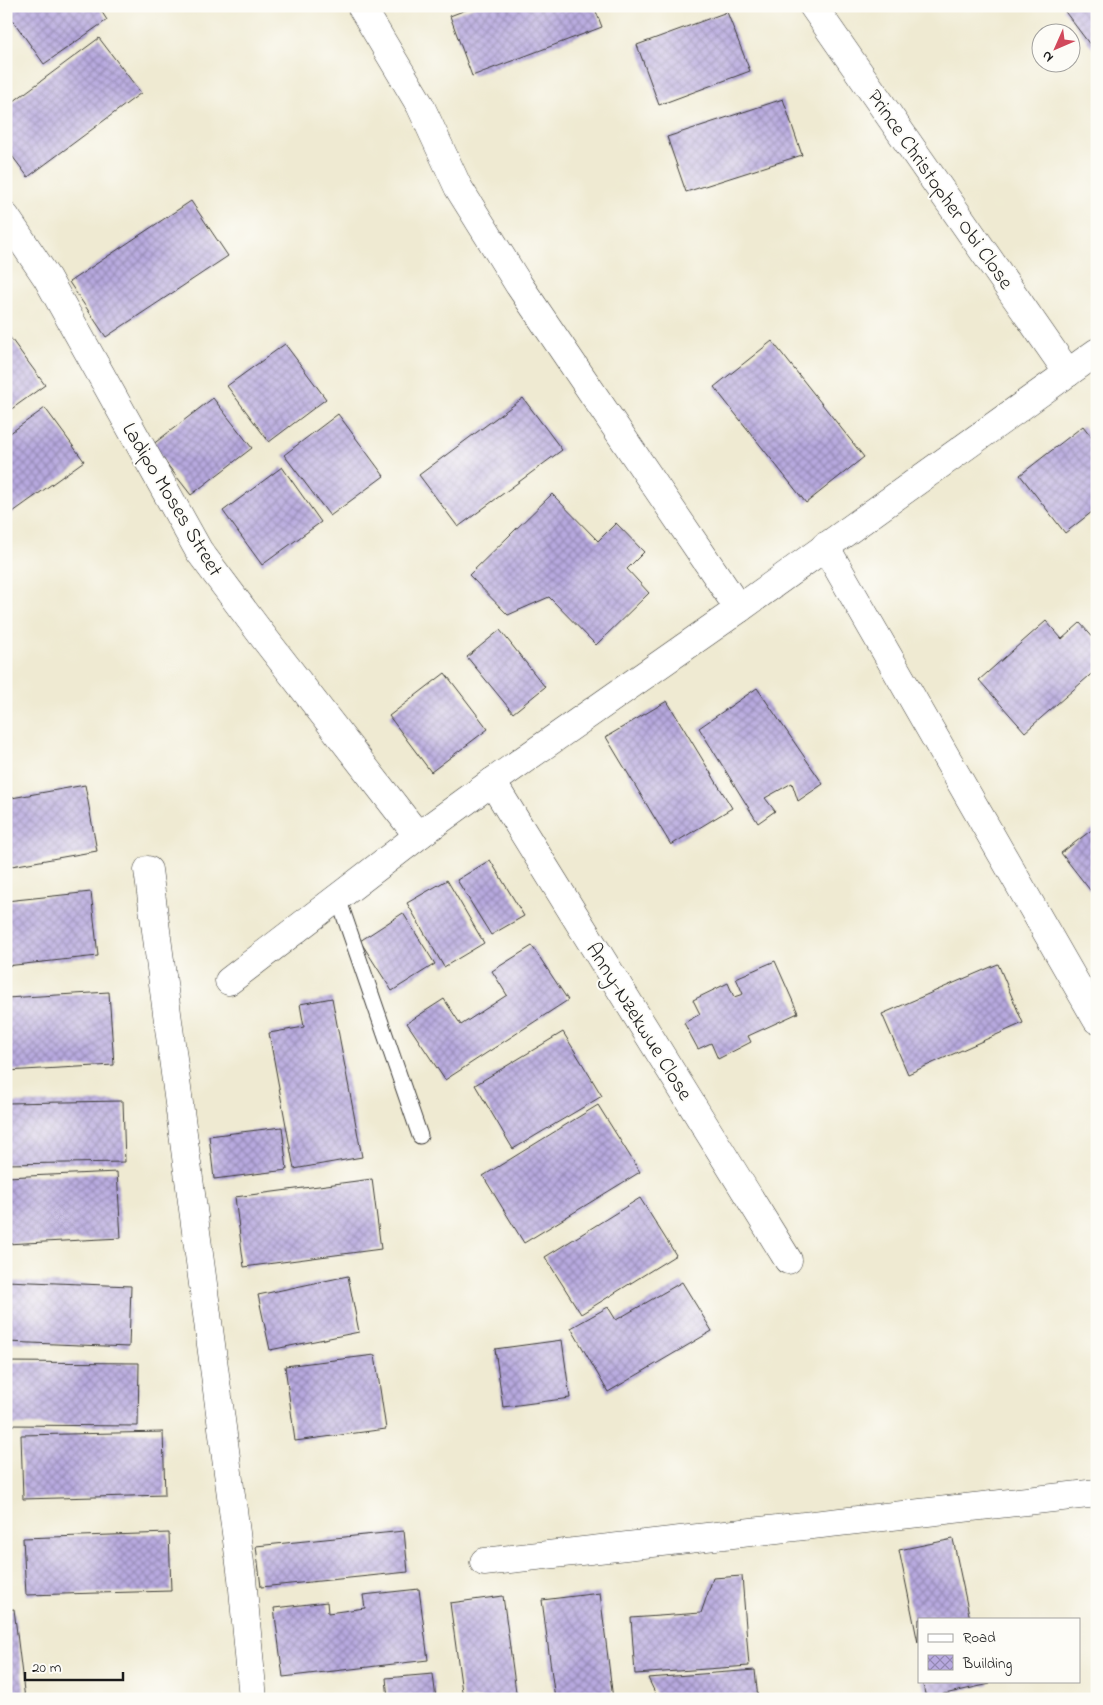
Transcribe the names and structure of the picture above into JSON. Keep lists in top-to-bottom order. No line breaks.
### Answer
{"streets":{"street":["Prince Christopher Obi Close","Ladipo Moses Street","Anny-Nzekwue Close"]},"legend":["Road","Building"],"scale_bar":"20 m","north":"bottom left"}
